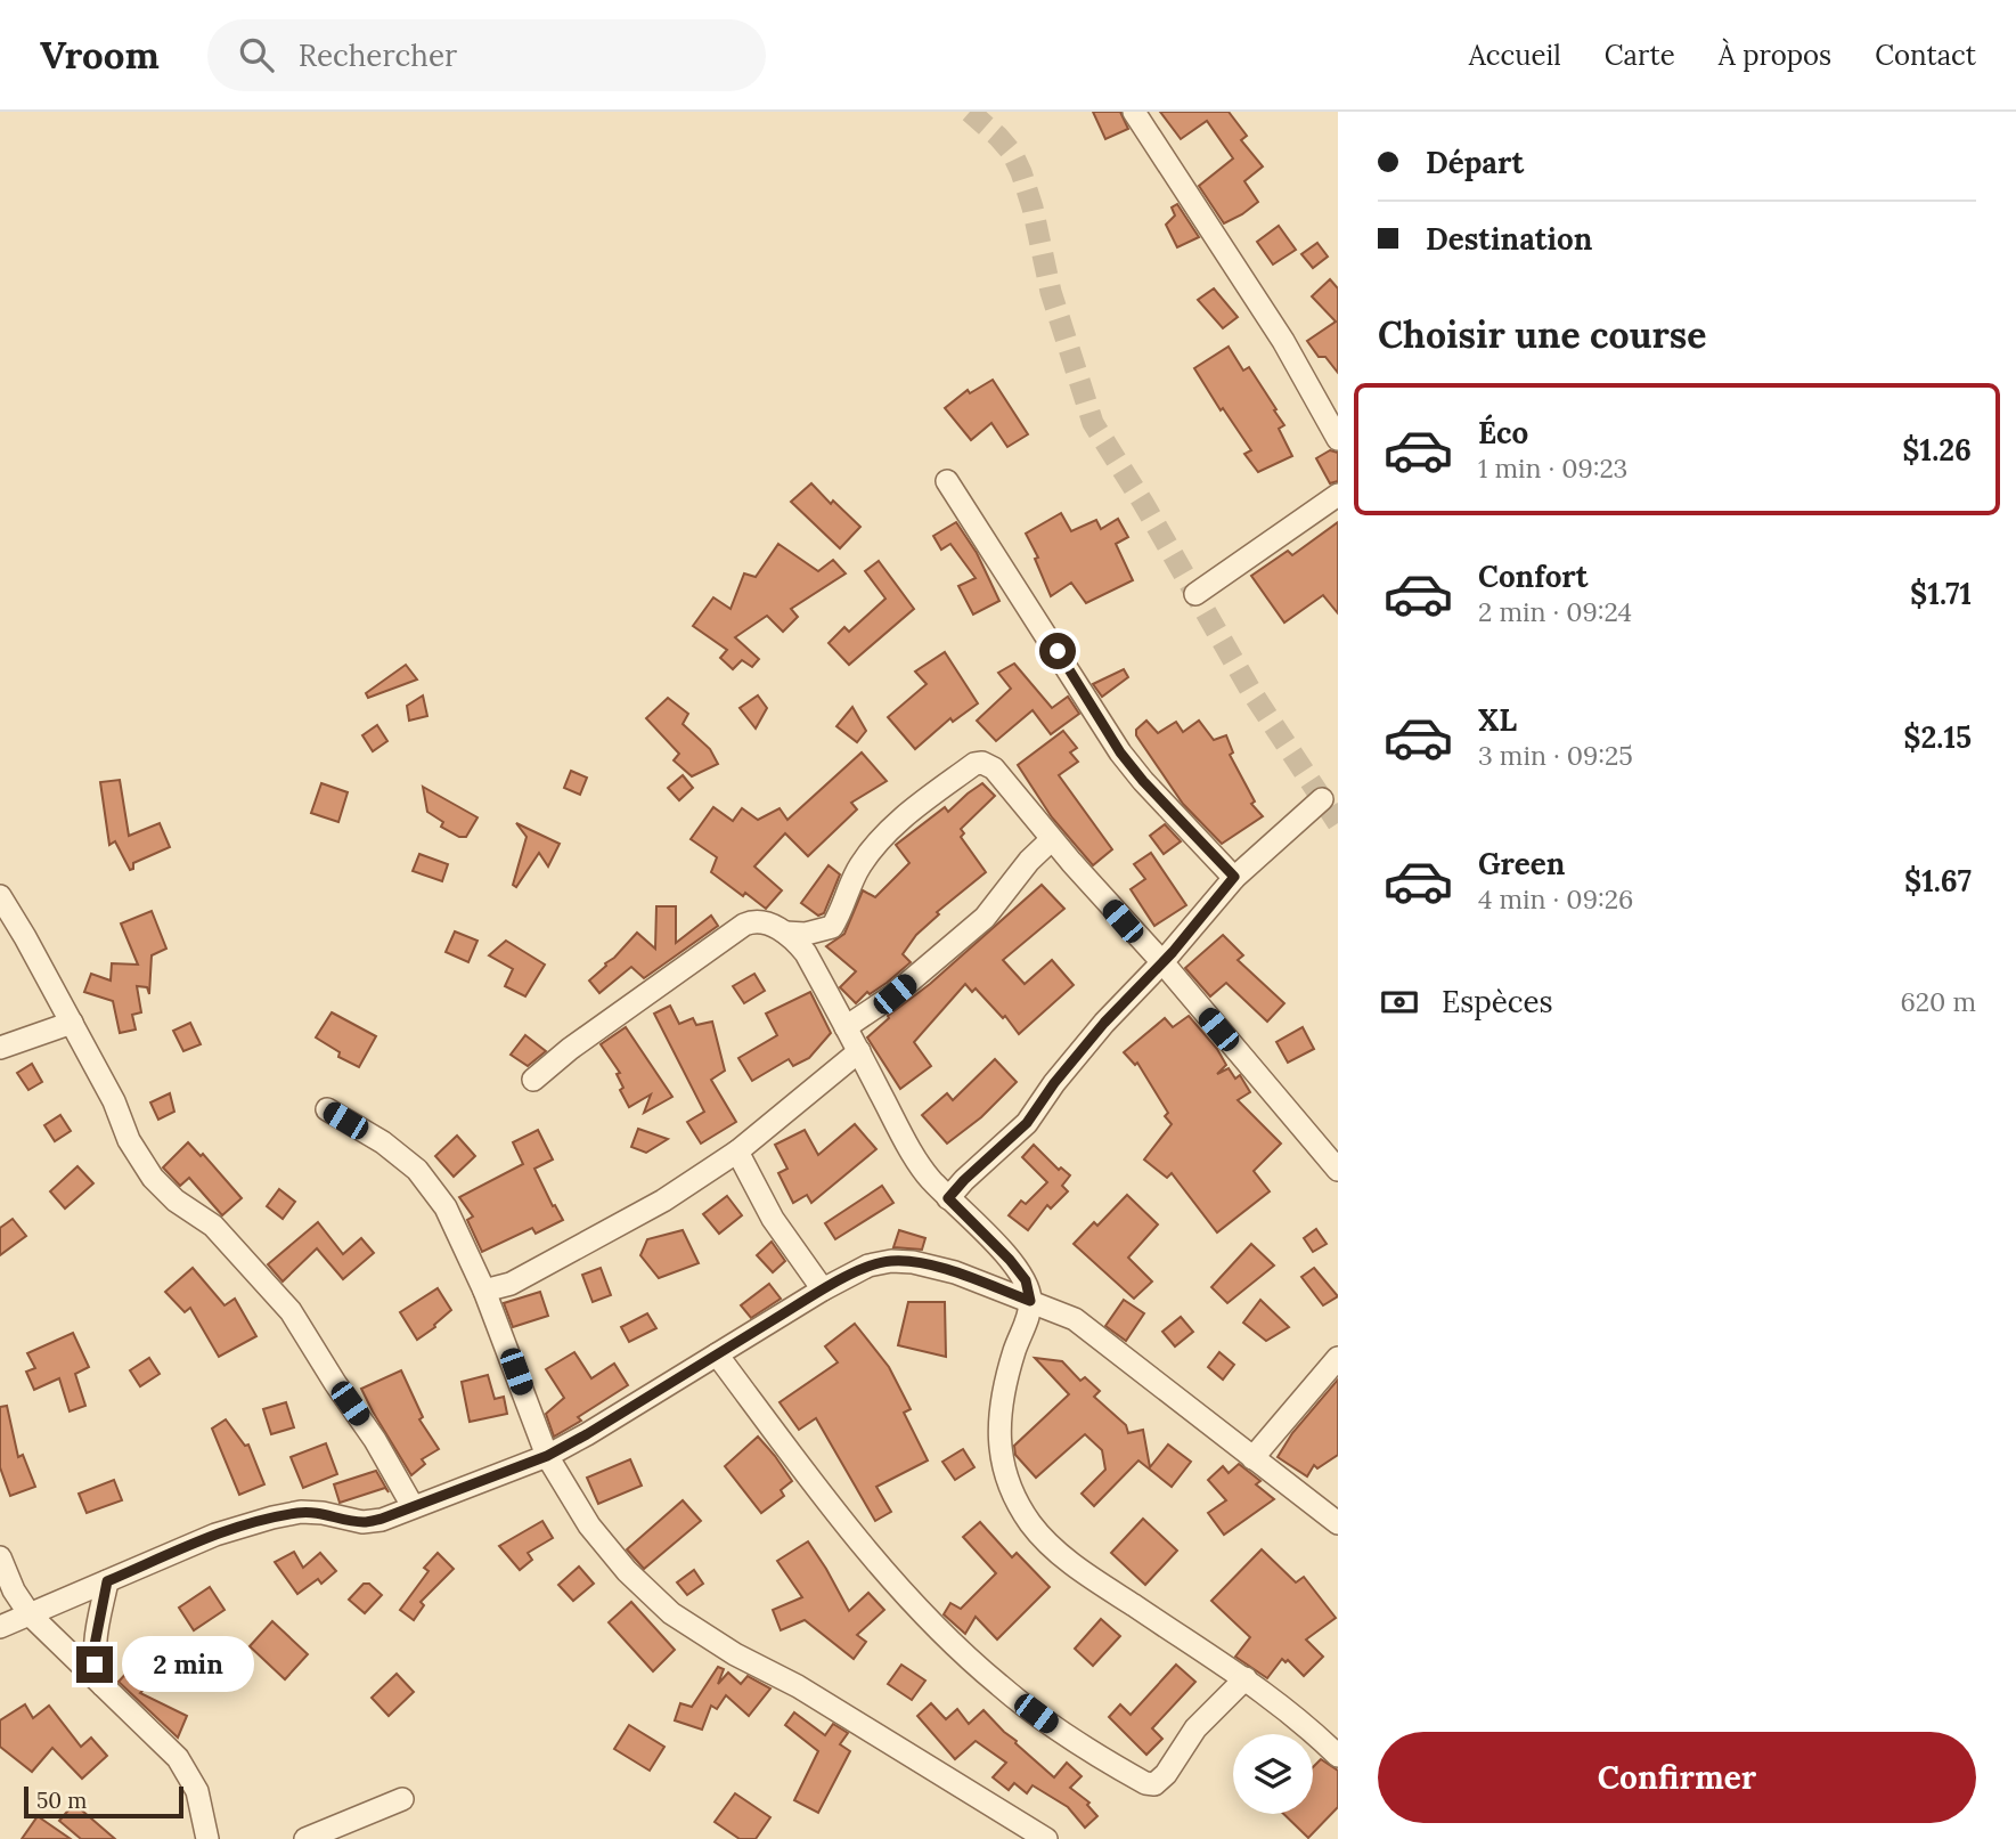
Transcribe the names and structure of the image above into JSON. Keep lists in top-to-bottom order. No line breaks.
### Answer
{"scale_bar":"50 m","page":{"header":"Vroom","search":"Rechercher","nav":["Accueil","Carte","À propos","Contact"],"banner":["Départ","Destination"],"heading":"Choisir une course","list":[{"name":"Éco","note":"1 min · 09:23","value":"$1.26"},{"name":"Confort","note":"2 min · 09:24","value":"$1.71"},{"name":"XL","note":"3 min · 09:25","value":"$2.15"},{"name":"Green","note":"4 min · 09:26","value":"$1.67"}],"pay":["Espèces","620 m"],"bubble":"2 min","buttons":"Confirmer","scale":"50 m"}}
